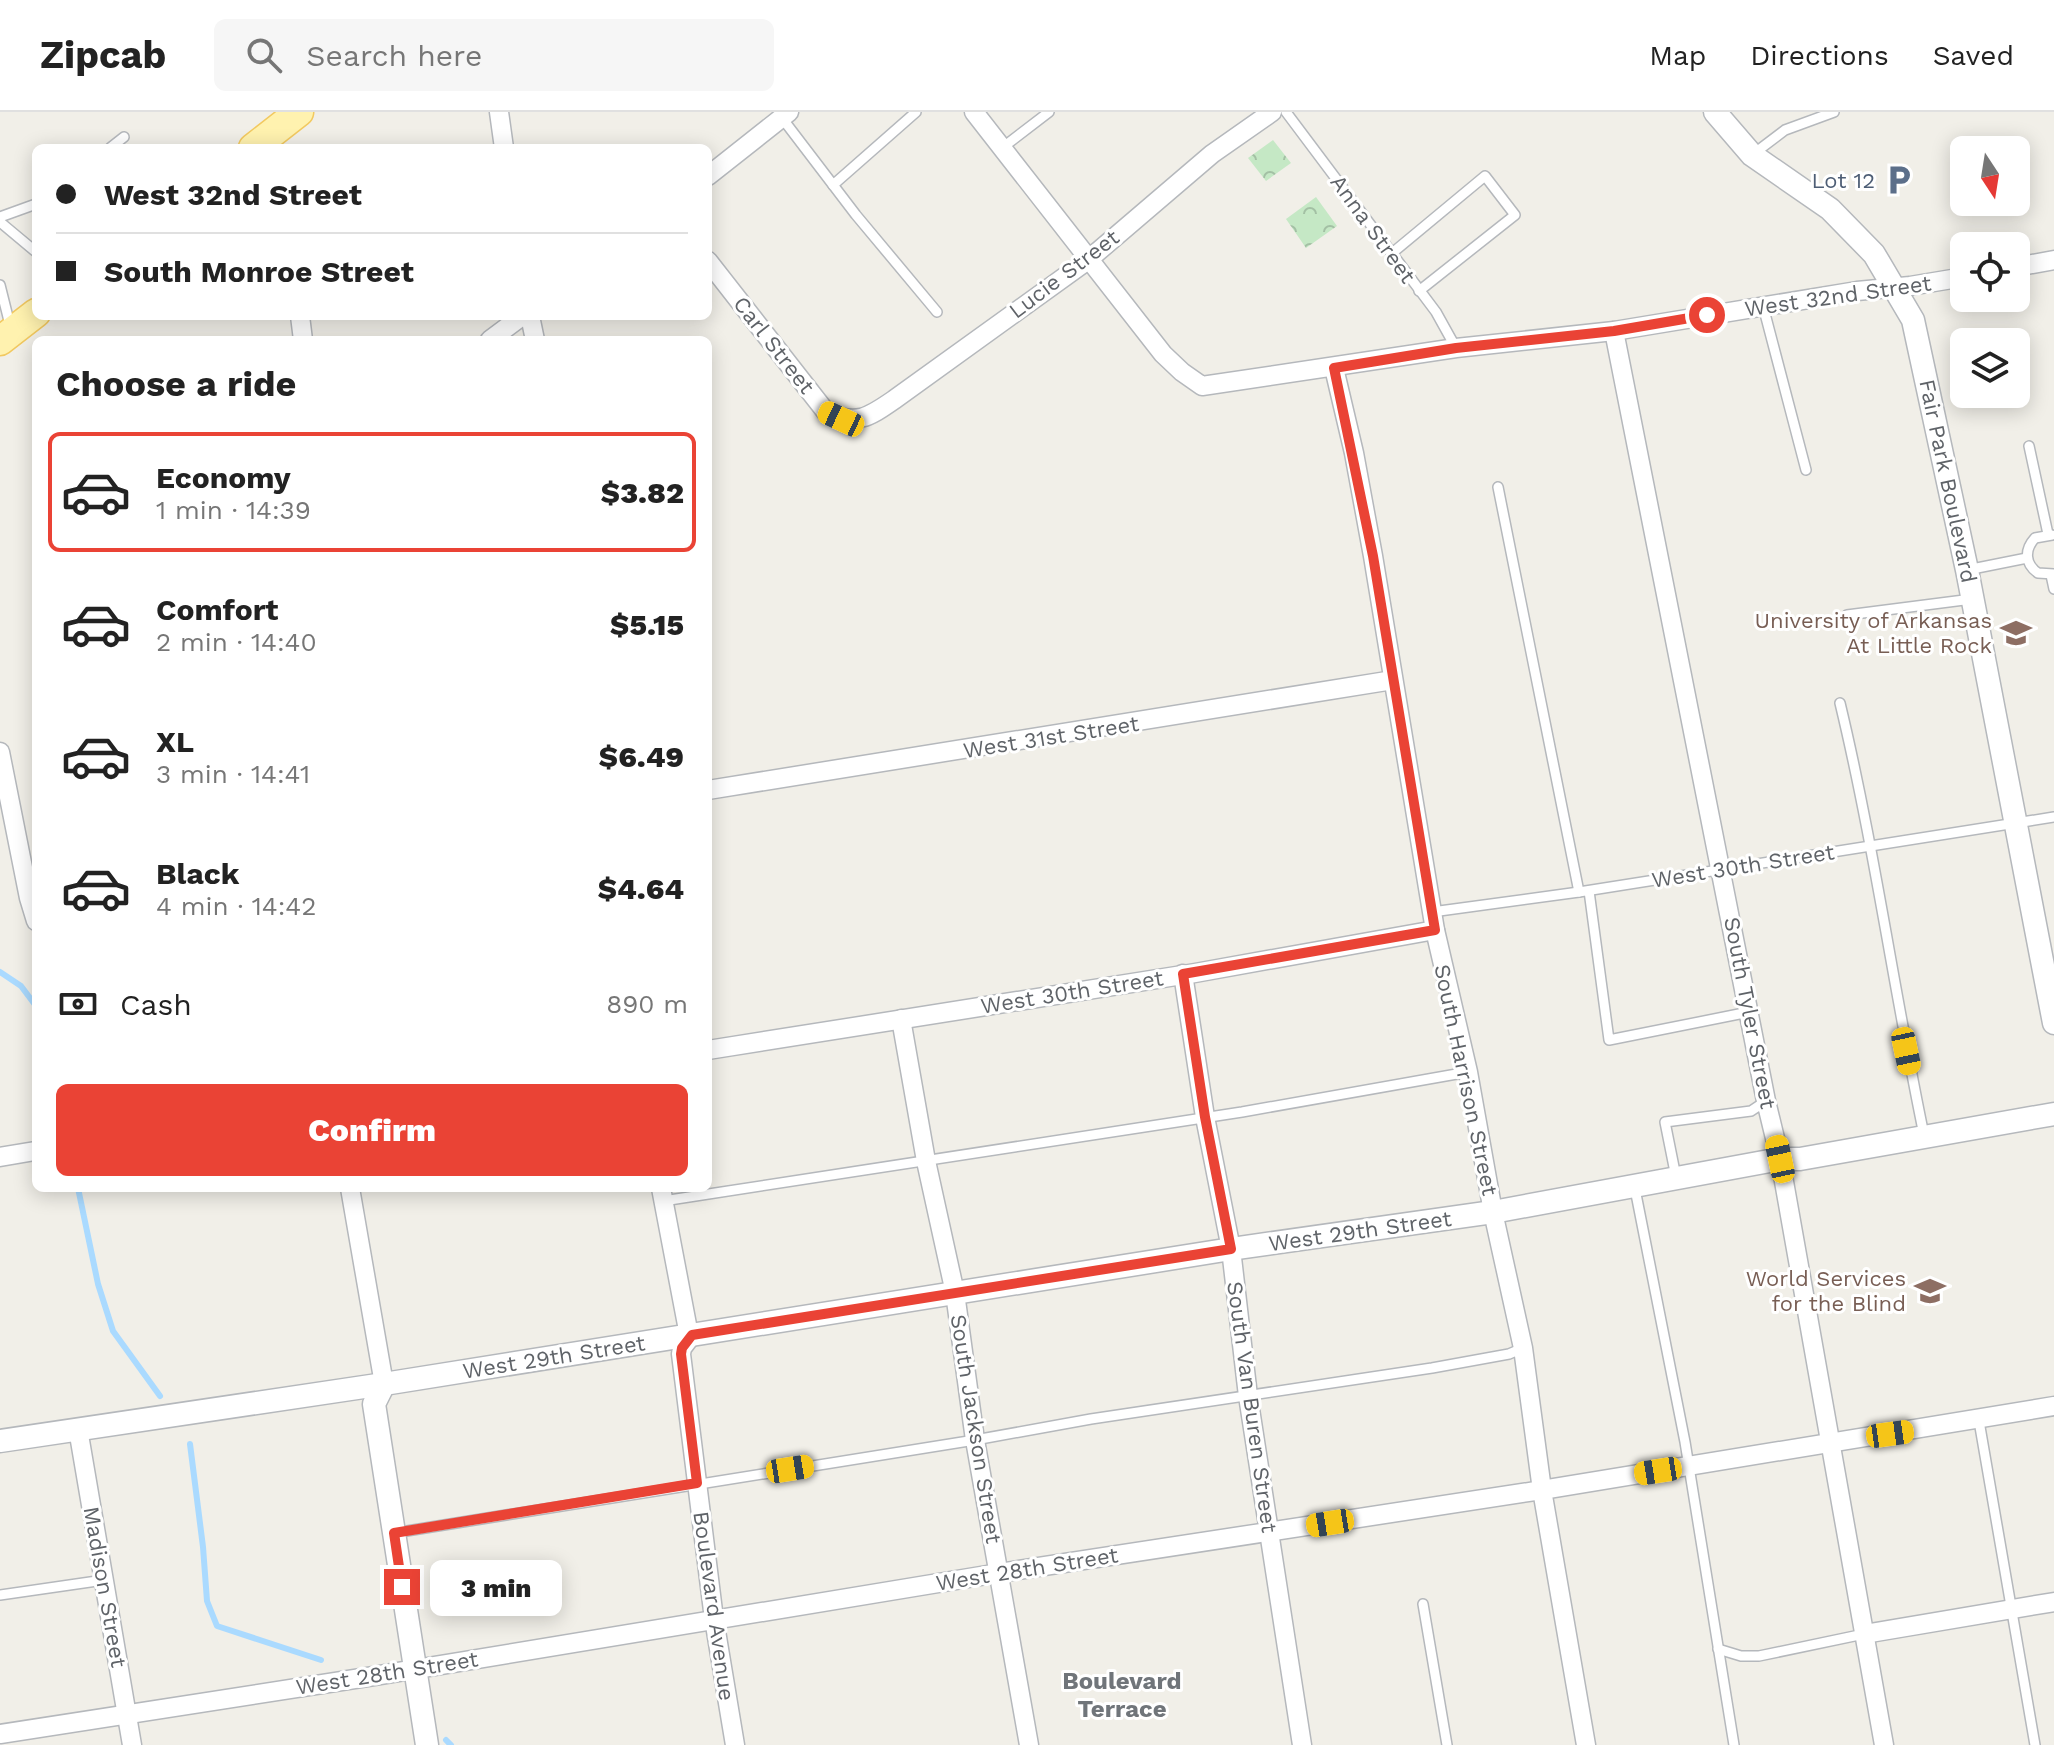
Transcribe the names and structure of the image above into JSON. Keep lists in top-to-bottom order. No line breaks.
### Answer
{"streets":{"street":["Lucie Street","West 32nd Street","Carl Street","Fair Park Boulevard","West 31st Street","West 30th Street","South Tyler Street","South Harrison Street","West 29th Street","South Van Buren Street","South Jackson Street","West 28th Street","Madison Street","Boulevard Avenue"],"lane":["Anna Street"]},"crossings":[["Anna Street","West 32nd Street"],["Lucie Street","West 32nd Street"],["Lucie Street","Carl Street"],["West 32nd Street","Fair Park Boulevard"],["West 32nd Street","South Tyler Street"],["West 32nd Street","South Harrison Street"],["Fair Park Boulevard","West 30th Street"],["West 31st Street","South Harrison Street"],["West 30th Street","South Tyler Street"],["West 30th Street","South Harrison Street"],["West 30th Street","South Van Buren Street"],["West 30th Street","South Jackson Street"],["South Tyler Street","West 29th Street"],["South Tyler Street","West 28th Street"],["South Harrison Street","West 29th Street"],["South Harrison Street","West 28th Street"],["West 29th Street","South Van Buren Street"],["West 29th Street","South Jackson Street"],["West 29th Street","Madison Street"],["West 29th Street","Boulevard Avenue"],["South Van Buren Street","West 28th Street"],["South Jackson Street","West 28th Street"],["West 28th Street","Madison Street"],["West 28th Street","Boulevard Avenue"]],"districts":["Boulevard Terrace"],"places":{"parking":["Lot 12"],"school or university":["University of Arkansas At Little Rock","World Services for the Blind"]},"north":"bottom","page":{"header":"Zipcab","search":"Search here","nav":["Map","Directions","Saved"],"banner":["West 32nd Street","South Monroe Street"],"heading":"Choose a ride","list":[{"name":"Economy","note":"1 min · 14:39","value":"$3.82"},{"name":"Comfort","note":"2 min · 14:40","value":"$5.15"},{"name":"XL","note":"3 min · 14:41","value":"$6.49"},{"name":"Black","note":"4 min · 14:42","value":"$4.64"}],"pay":["Cash","890 m"],"buttons":"Confirm","bubble":"3 min"}}
